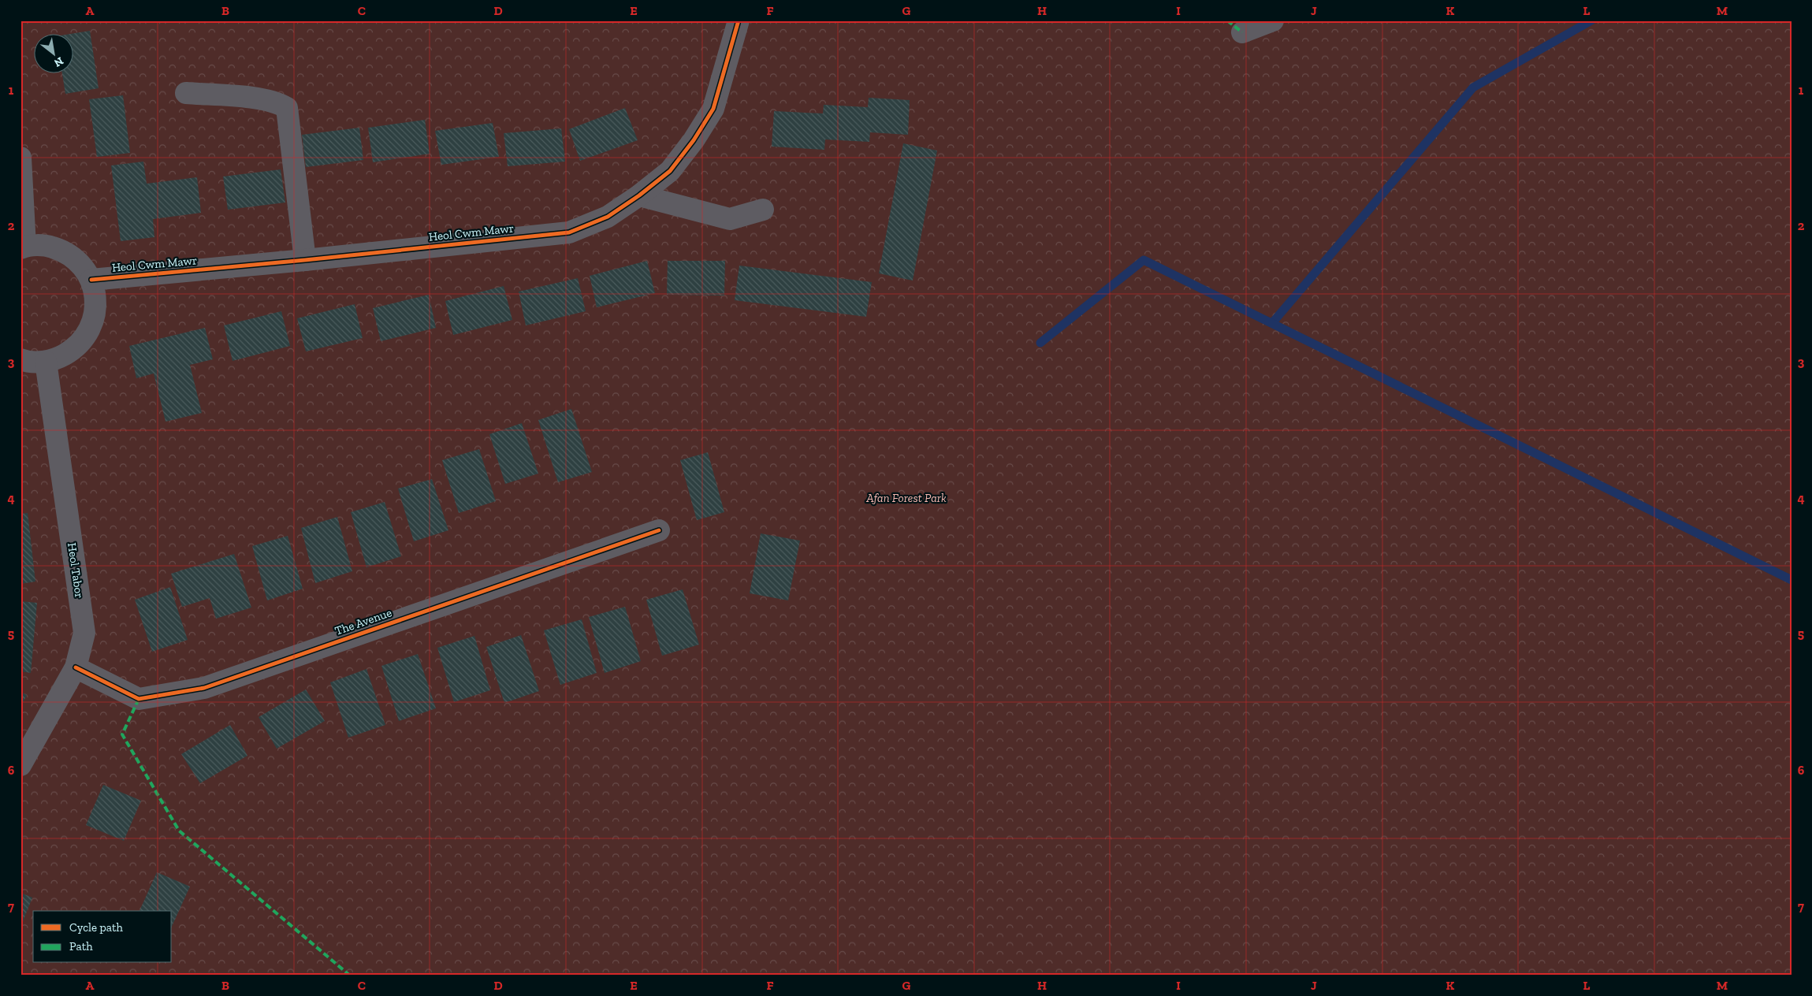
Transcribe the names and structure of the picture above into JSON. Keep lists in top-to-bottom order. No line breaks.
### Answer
{"streets":{"street":["Heol Cwm Mawr","Heol Tabor","The Avenue"]},"crossings":[["Heol Tabor","The Avenue"]],"parks":["Afan Forest Park"],"legend":["Cycle path","Path"],"north":"bottom right","grid":{"columns":["A","B","C","D","E","F","G","H","I","J","K","L","M"],"rows":["1","2","3","4","5","6","7"]}}
